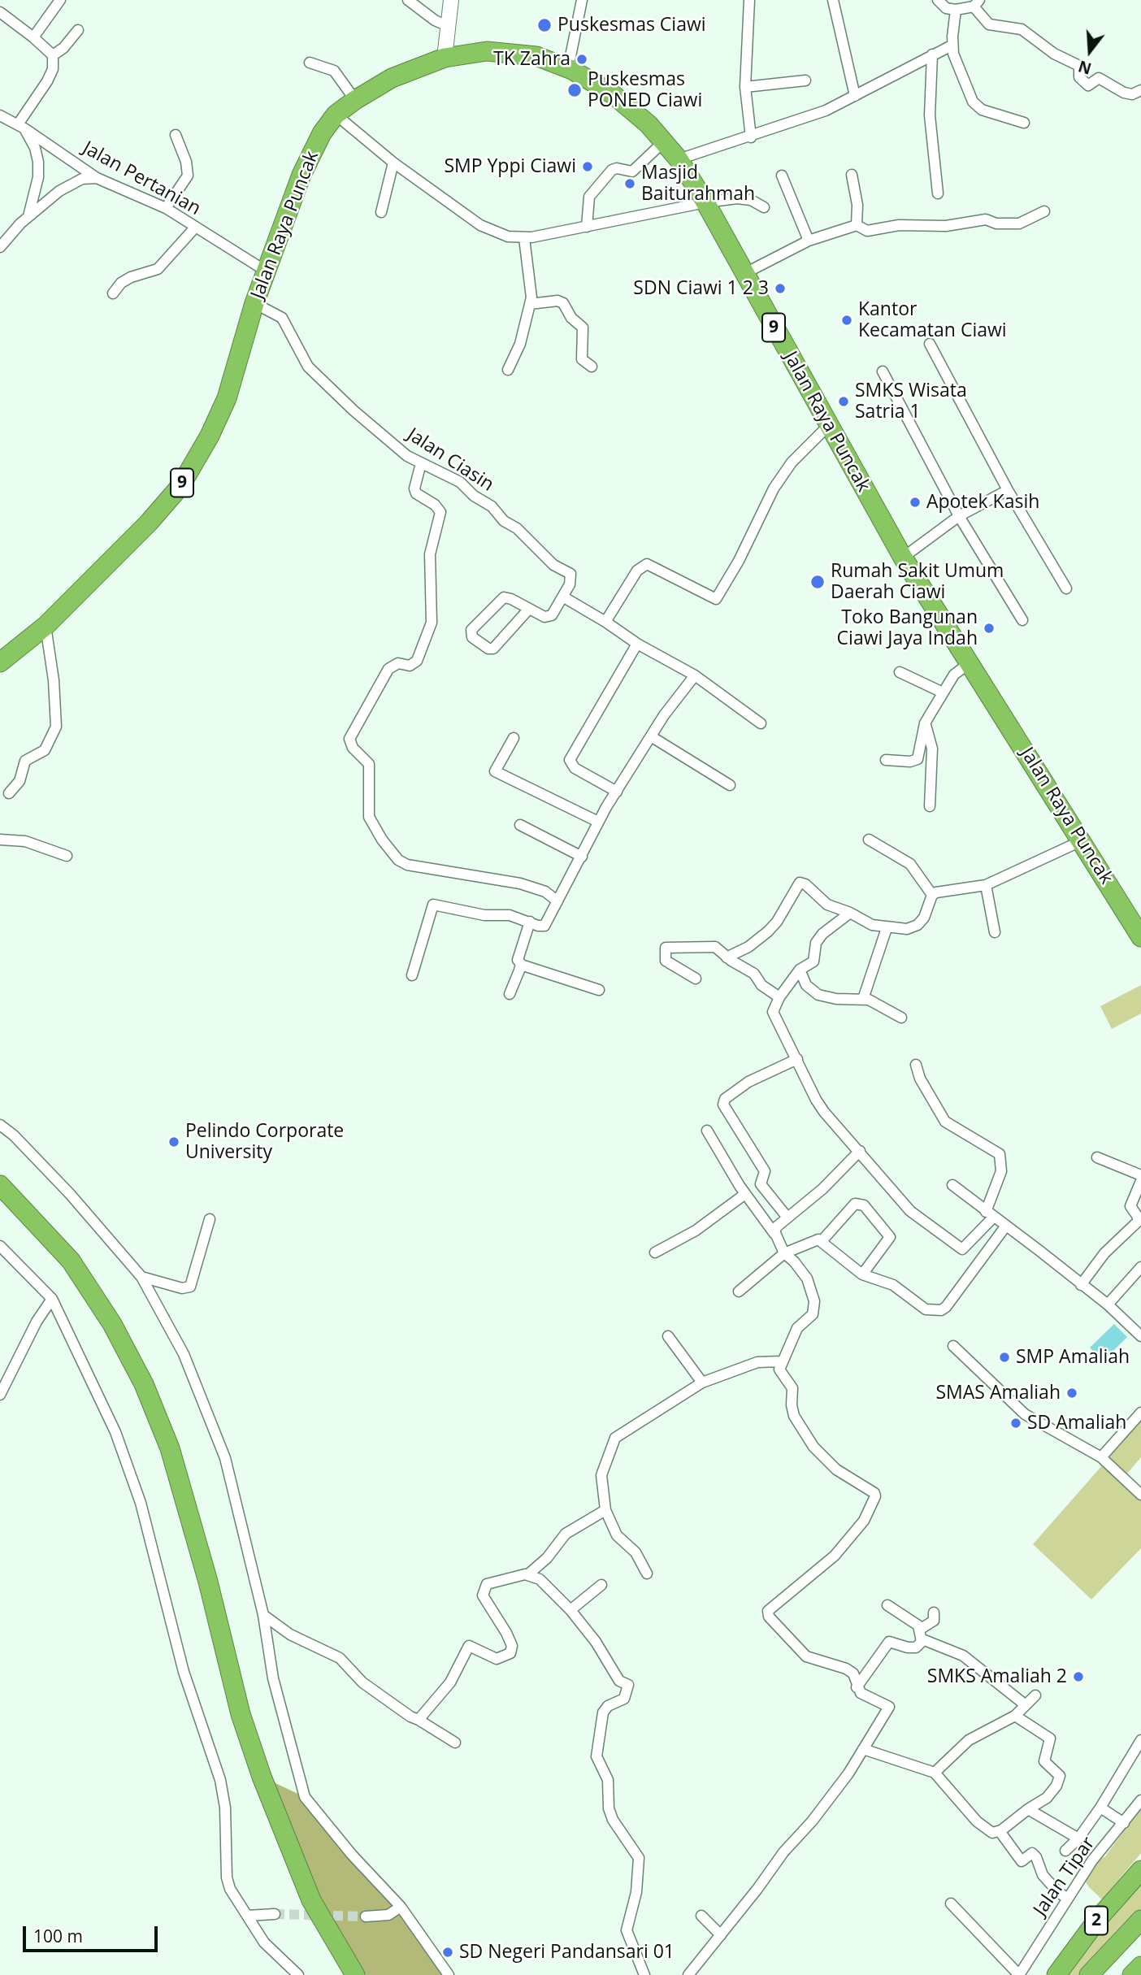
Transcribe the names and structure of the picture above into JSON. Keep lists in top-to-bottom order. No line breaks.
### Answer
{"streets":{"highway":["Jalan Raya Puncak","9","2"],"street":["Jalan Pertanian","Jalan Ciasin","Jalan Tipar"]},"crossings":[["Jalan Pertanian","Jalan Raya Puncak"],["Jalan Raya Puncak","Jalan Ciasin"]],"places":["Puskesmas Ciawi","TK Zahra","Puskesmas PONED Ciawi","SMP Yppi Ciawi","Masjid Baiturahmah","SDN Ciawi 1 2 3","Kantor Kecamatan Ciawi","SMKS Wisata Satria 1","Apotek Kasih","Rumah Sakit Umum Daerah Ciawi","Toko Bangunan Ciawi Jaya Indah","Pelindo Corporate University","SMP Amaliah","SMAS Amaliah","SD Amaliah","SMKS Amaliah 2","SD Negeri Pandansari 01"],"scale_bar":"100 m","north":"bottom"}
